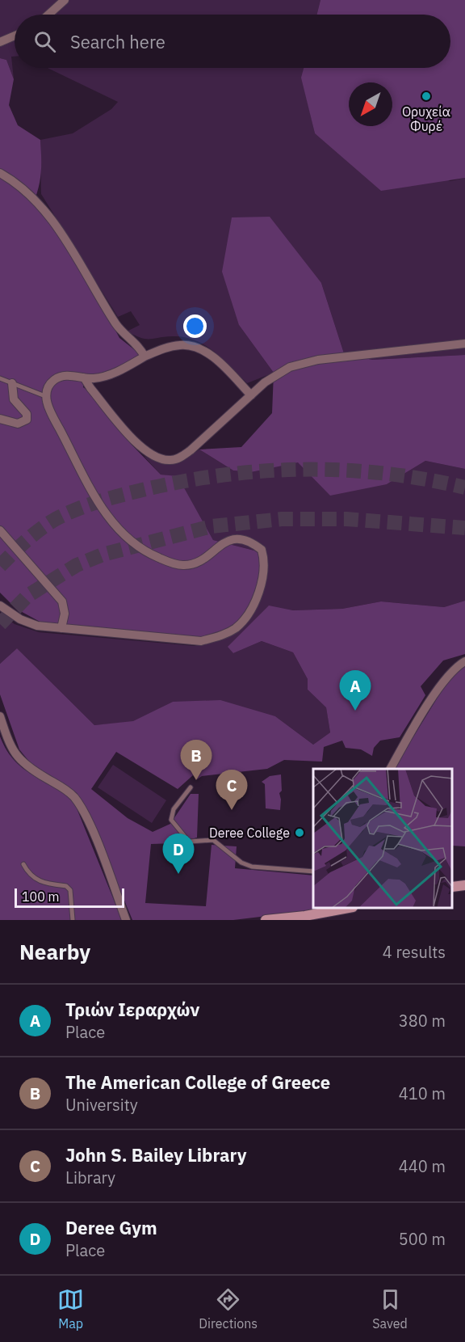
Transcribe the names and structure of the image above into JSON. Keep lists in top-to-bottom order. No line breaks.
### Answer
{"places":["Ορυχεία Φυρέ","Deree College"],"scale_bar":"100 m","north":"bottom left","page":{"search":"Search here","pins":["A","B","C","D"],"scale":"100 m","heading":["Nearby","4 results"],"list":[{"mark":"A","name":"Τριών Ιεραρχών","note":"Place","value":"380 m"},{"mark":"B","name":"The American College of Greece","note":"University","value":"410 m"},{"mark":"C","name":"John S. Bailey Library","note":"Library","value":"440 m"},{"mark":"D","name":"Deree Gym","note":"Place","value":"500 m"}],"nav":["Map","Directions","Saved"]}}
